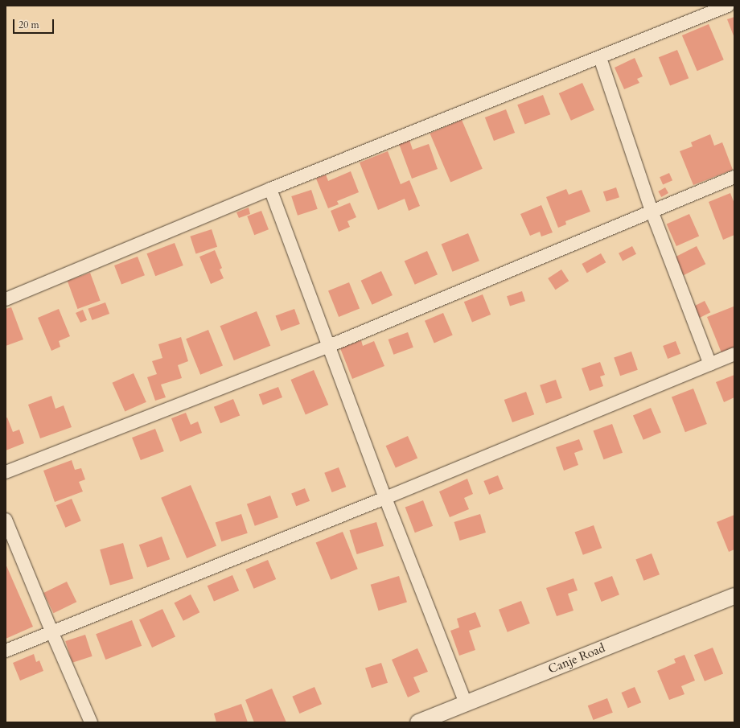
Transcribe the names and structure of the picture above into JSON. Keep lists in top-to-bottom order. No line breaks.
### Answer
{"streets":{"street":["Canje Road"]},"scale_bar":"20 m"}
